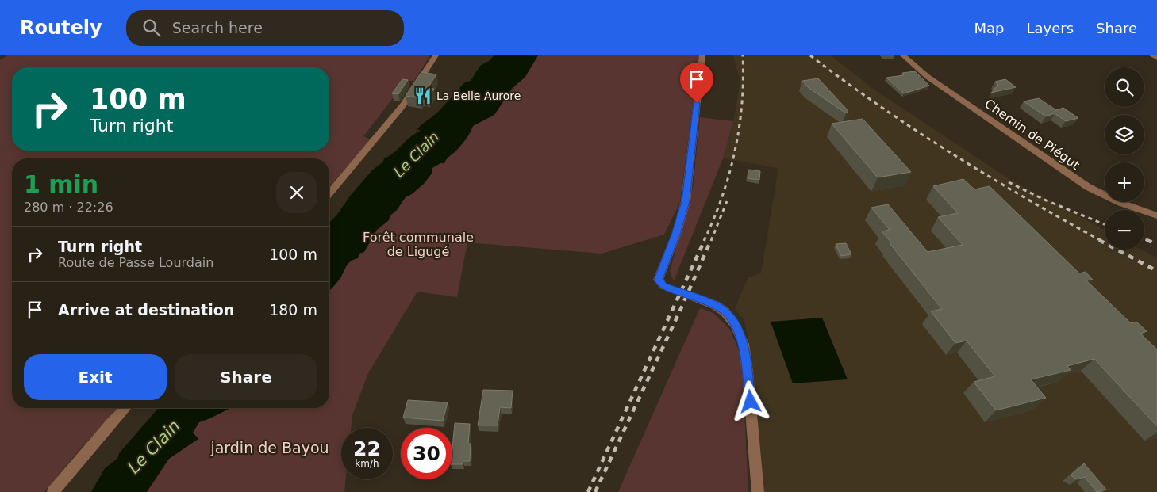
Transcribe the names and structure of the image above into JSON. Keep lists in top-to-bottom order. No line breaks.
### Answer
{"streets":{"street":["Chemin de Piégut"]},"water":["Le Clain"],"parks":["Forêt communale de Ligugé","jardin de Bayou"],"places":{"restaurant":["La Belle Aurore"]},"page":{"header":"Routely","search":"Search here","nav":["Map","Layers","Share"],"map_buttons":["+","−"],"turn":["100 m","Turn right"],"heading":["1 min","280 m · 22:26"],"list":[{"name":"Turn right","note":"Route de Passe Lourdain","value":"100 m"},{"name":"Arrive at destination","value":"180 m"}],"buttons":["Exit","Share"],"speed":"22 km/h","limit":"30"}}
